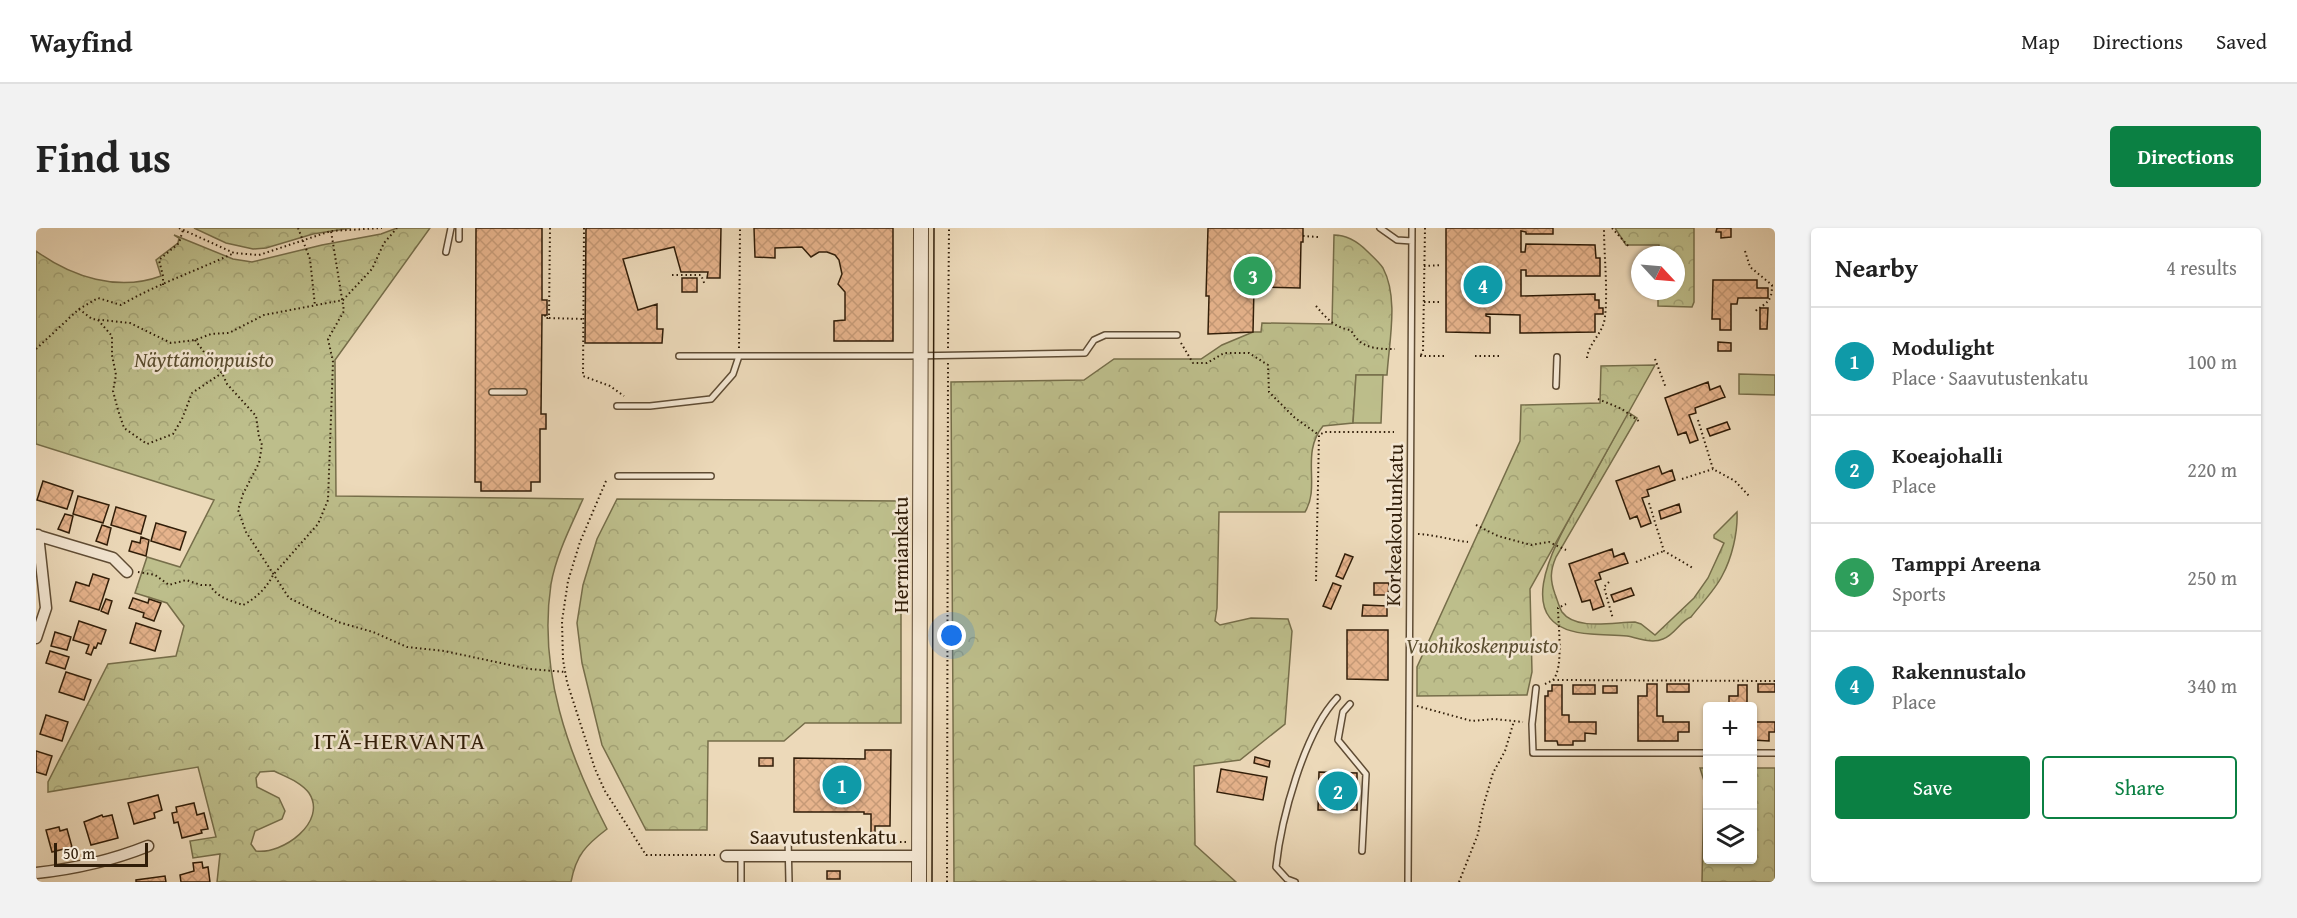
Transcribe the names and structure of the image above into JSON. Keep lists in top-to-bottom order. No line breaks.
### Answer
{"streets":{"street":["Hermiankatu","Saavutustenkatu"],"lane":["Korkeakoulunkatu"]},"crossings":[["Hermiankatu","Saavutustenkatu"]],"districts":["ITÄ-HERVANTA"],"parks":["Näyttämönpuisto","Vuohikoskenpuisto"],"scale_bar":"50 m","north":"bottom right","page":{"header":"Wayfind","nav":["Map","Directions","Saved"],"title":"Find us","buttons":["Directions",["Save","Share"]],"heading":["Nearby","4 results"],"pins":["3","4","1","2"],"list":[{"mark":"1","name":"Modulight","note":"Place · Saavutustenkatu","value":"100 m"},{"mark":"2","name":"Koeajohalli","note":"Place","value":"220 m"},{"mark":"3","name":"Tamppi Areena","note":"Sports","value":"250 m"},{"mark":"4","name":"Rakennustalo","note":"Place","value":"340 m"}],"map_buttons":["+","−"],"scale":"50 m"}}
